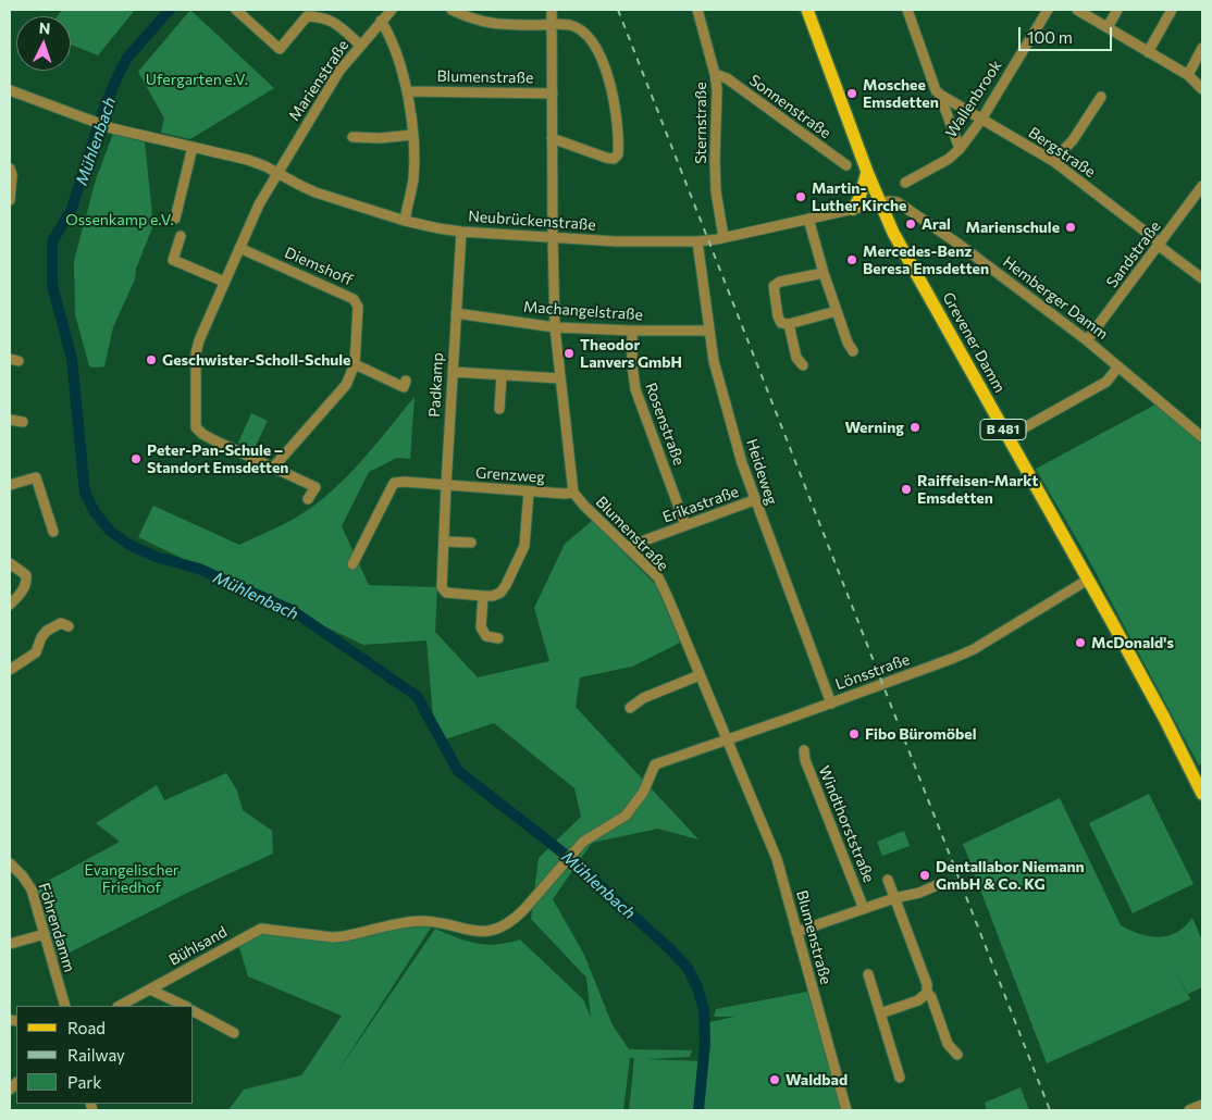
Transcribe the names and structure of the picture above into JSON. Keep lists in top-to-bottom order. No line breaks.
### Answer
{"streets":{"main road":["Grevener Damm","B 481"],"street":["Blumenstraße","Marienstraße","Wallenbrook","Sonnenstraße","Sternstraße","Bergstraße","Neubrückenstraße","Sandstraße","Diemshoff","Hemberger Damm","Machangelstraße","Padkamp","Rosenstraße","Heideweg","Grenzweg","Erikastraße","Lönsstraße","Windthorststraße","Föhrendamm","Bühlsand"]},"crossings":[["Blumenstraße","Neubrückenstraße"],["Blumenstraße","Machangelstraße"],["Blumenstraße","Grenzweg"],["Blumenstraße","Erikastraße"],["Blumenstraße","Lönsstraße"],["Marienstraße","Neubrückenstraße"],["Wallenbrook","Bergstraße"],["Sonnenstraße","Sternstraße"],["Sternstraße","Neubrückenstraße"],["Bergstraße","Sandstraße"],["Neubrückenstraße","Hemberger Damm"],["Neubrückenstraße","Grevener Damm"],["Neubrückenstraße","Padkamp"],["Neubrückenstraße","Heideweg"],["Sandstraße","Hemberger Damm"],["Hemberger Damm","Grevener Damm"],["Machangelstraße","Padkamp"],["Machangelstraße","Rosenstraße"],["Machangelstraße","Heideweg"],["Grevener Damm","Lönsstraße"],["Padkamp","Grenzweg"],["Rosenstraße","Erikastraße"],["Heideweg","Erikastraße"],["Heideweg","Lönsstraße"],["Lönsstraße","Bühlsand"]],"water":["Mühlenbach"],"parks":["Ufergarten e.V.","Ossenkamp e.V.","Evangelischer Friedhof"],"places":["Moschee Emsdetten","Martin- Luther Kirche","Aral","Marienschule","Mercedes-Benz Beresa Emsdetten","Theodor Lanvers GmbH","Geschwister-Scholl-Schule","Werning","Peter-Pan-Schule – Standort Emsdetten","Raiffeisen-Markt Emsdetten","McDonald's","Fibo Büromöbel","Dentallabor Niemann GmbH & Co. KG","Waldbad"],"legend":["Road","Railway","Park"],"scale_bar":"100 m","north":"top"}
